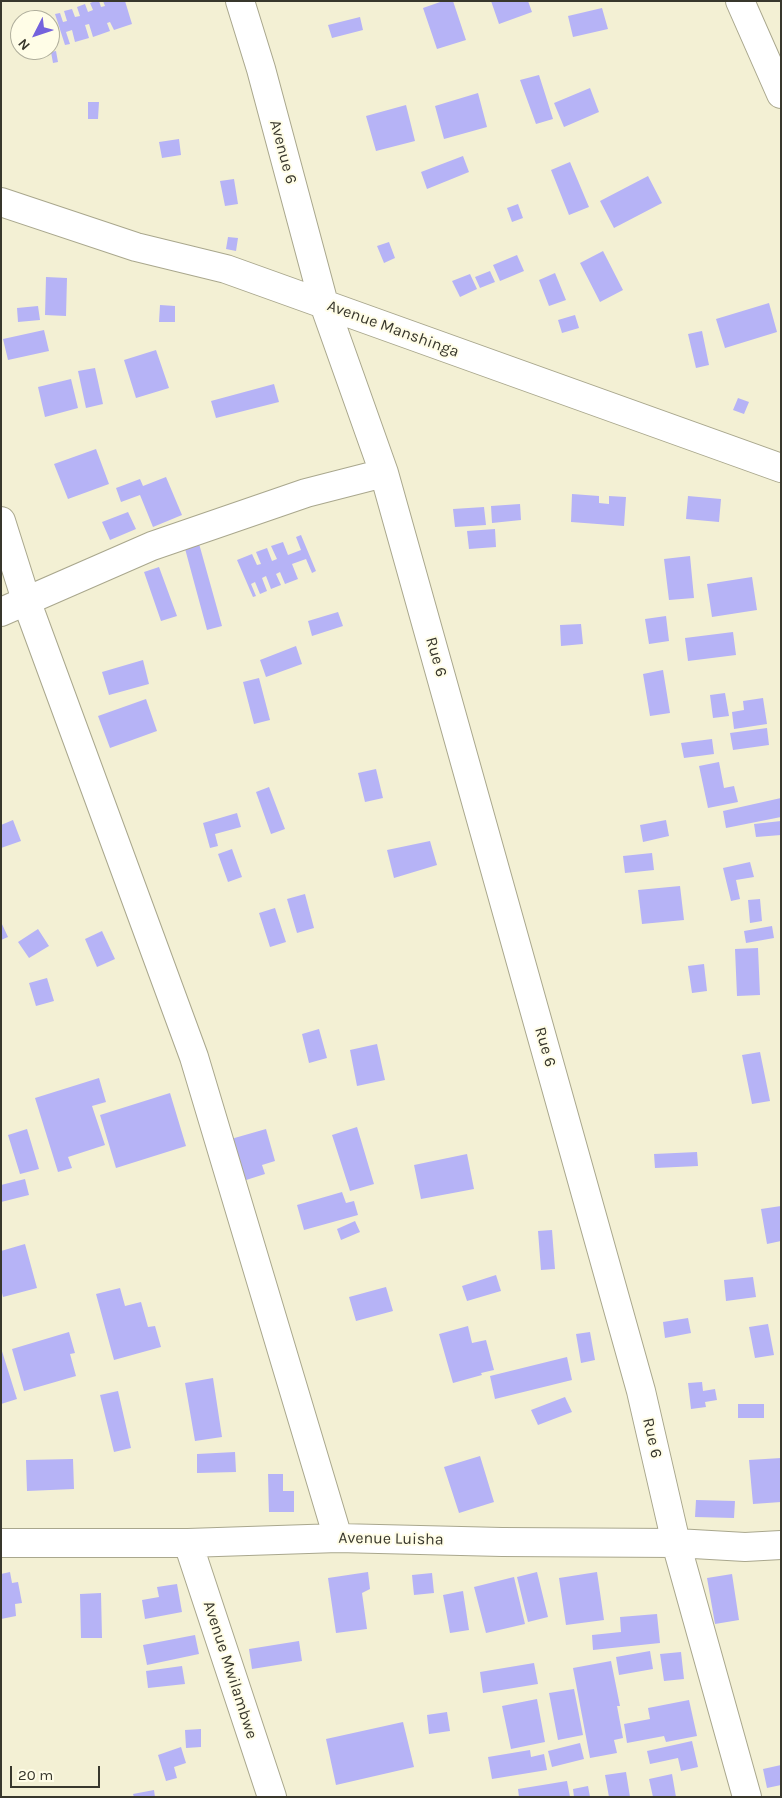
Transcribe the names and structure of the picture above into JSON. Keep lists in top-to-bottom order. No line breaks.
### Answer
{"streets":{"street":["Avenue 6","Avenue Manshinga","Rue 6","Avenue Luisha","Avenue Mwilambwe"]},"crossings":[["Avenue 6","Avenue Manshinga"],["Avenue 6","Rue 6"],["Avenue Manshinga","Rue 6"],["Rue 6","Avenue Luisha"],["Avenue Luisha","Avenue Mwilambwe"]],"scale_bar":"20 m","north":"bottom left"}
